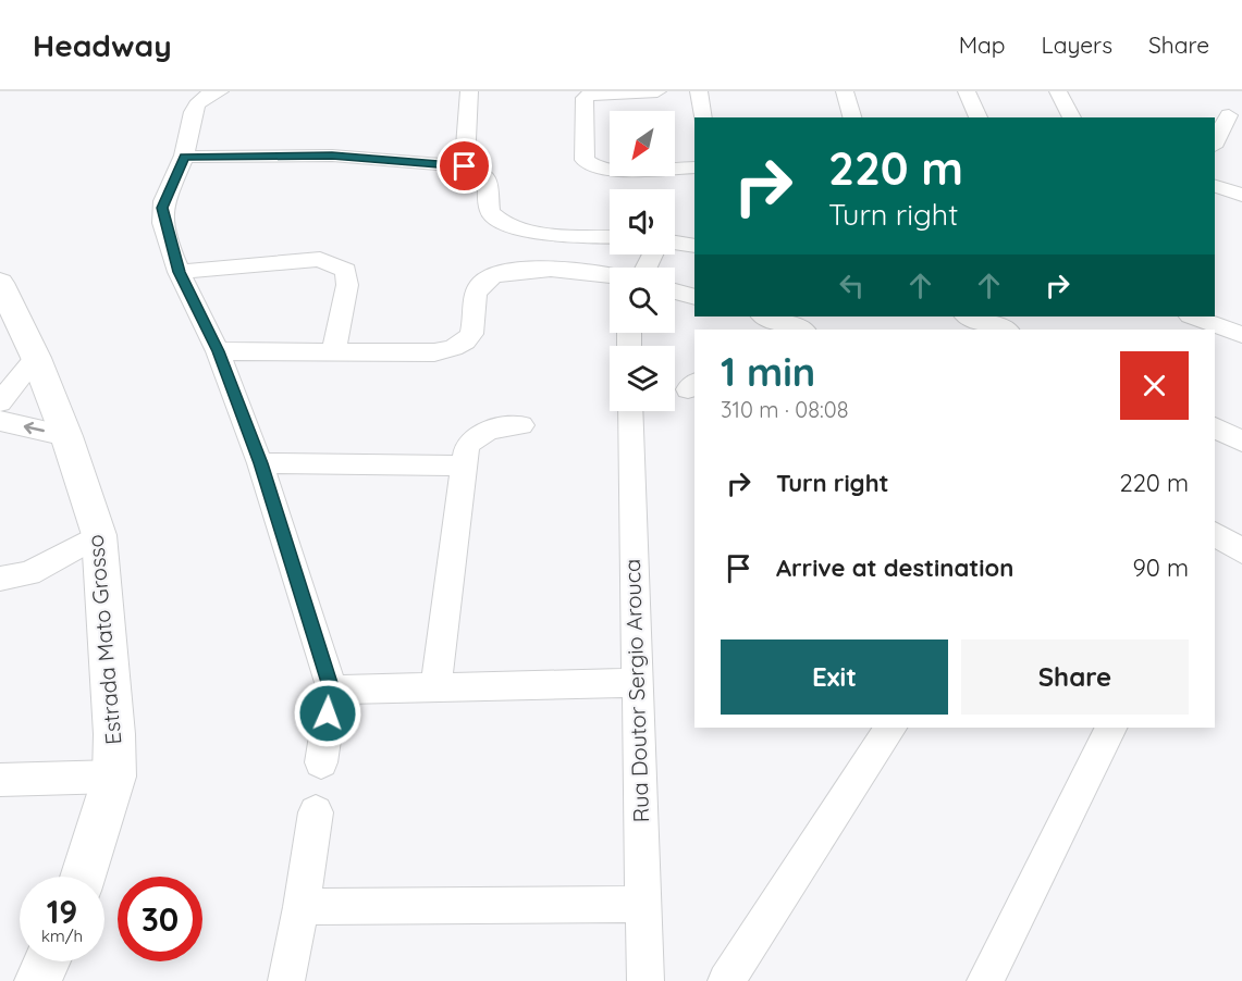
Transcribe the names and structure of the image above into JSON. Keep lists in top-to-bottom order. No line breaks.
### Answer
{"streets":{"main road":["Estrada Mato Grosso"],"street":["Rua Doutor Sergio Arouca"]},"north":"bottom left","page":{"header":"Headway","nav":["Map","Layers","Share"],"turn":["220 m","Turn right"],"heading":["1 min","310 m · 08:08"],"list":[{"name":"Turn right","value":"220 m"},{"name":"Arrive at destination","value":"90 m"}],"buttons":["Exit","Share"],"speed":"19 km/h","limit":"30"}}
